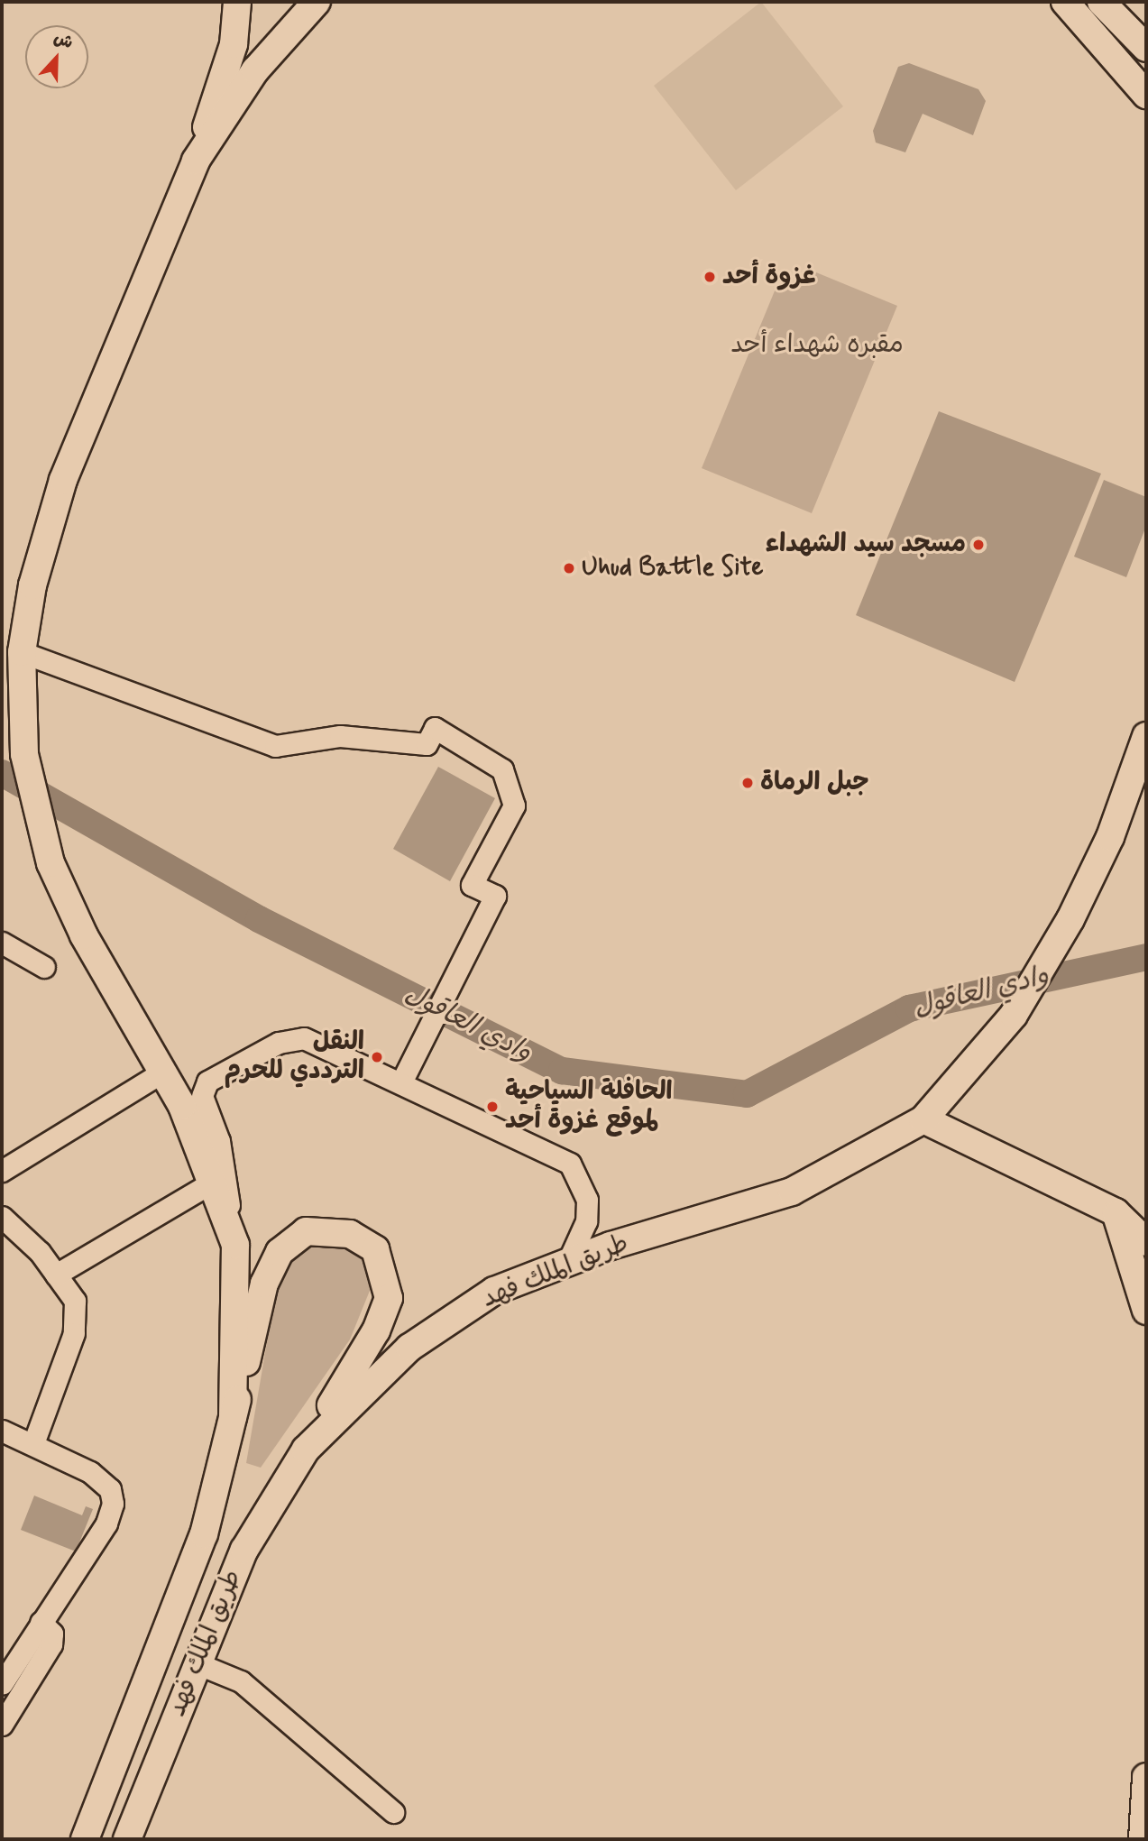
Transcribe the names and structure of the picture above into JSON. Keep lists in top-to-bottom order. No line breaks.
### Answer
{"streets":{"main road":["طريق الملك فهد"]},"water":["وادي العاقول"],"parks":["مقبره شهداء أحد"],"places":["غزوة أحد","مسجد سيد الشهداء","Uhud Battle Site","جبل الرماة","النقل الترددي للحرم","الحافلة السياحية لموقع غزوة أحد"],"north":"top"}
